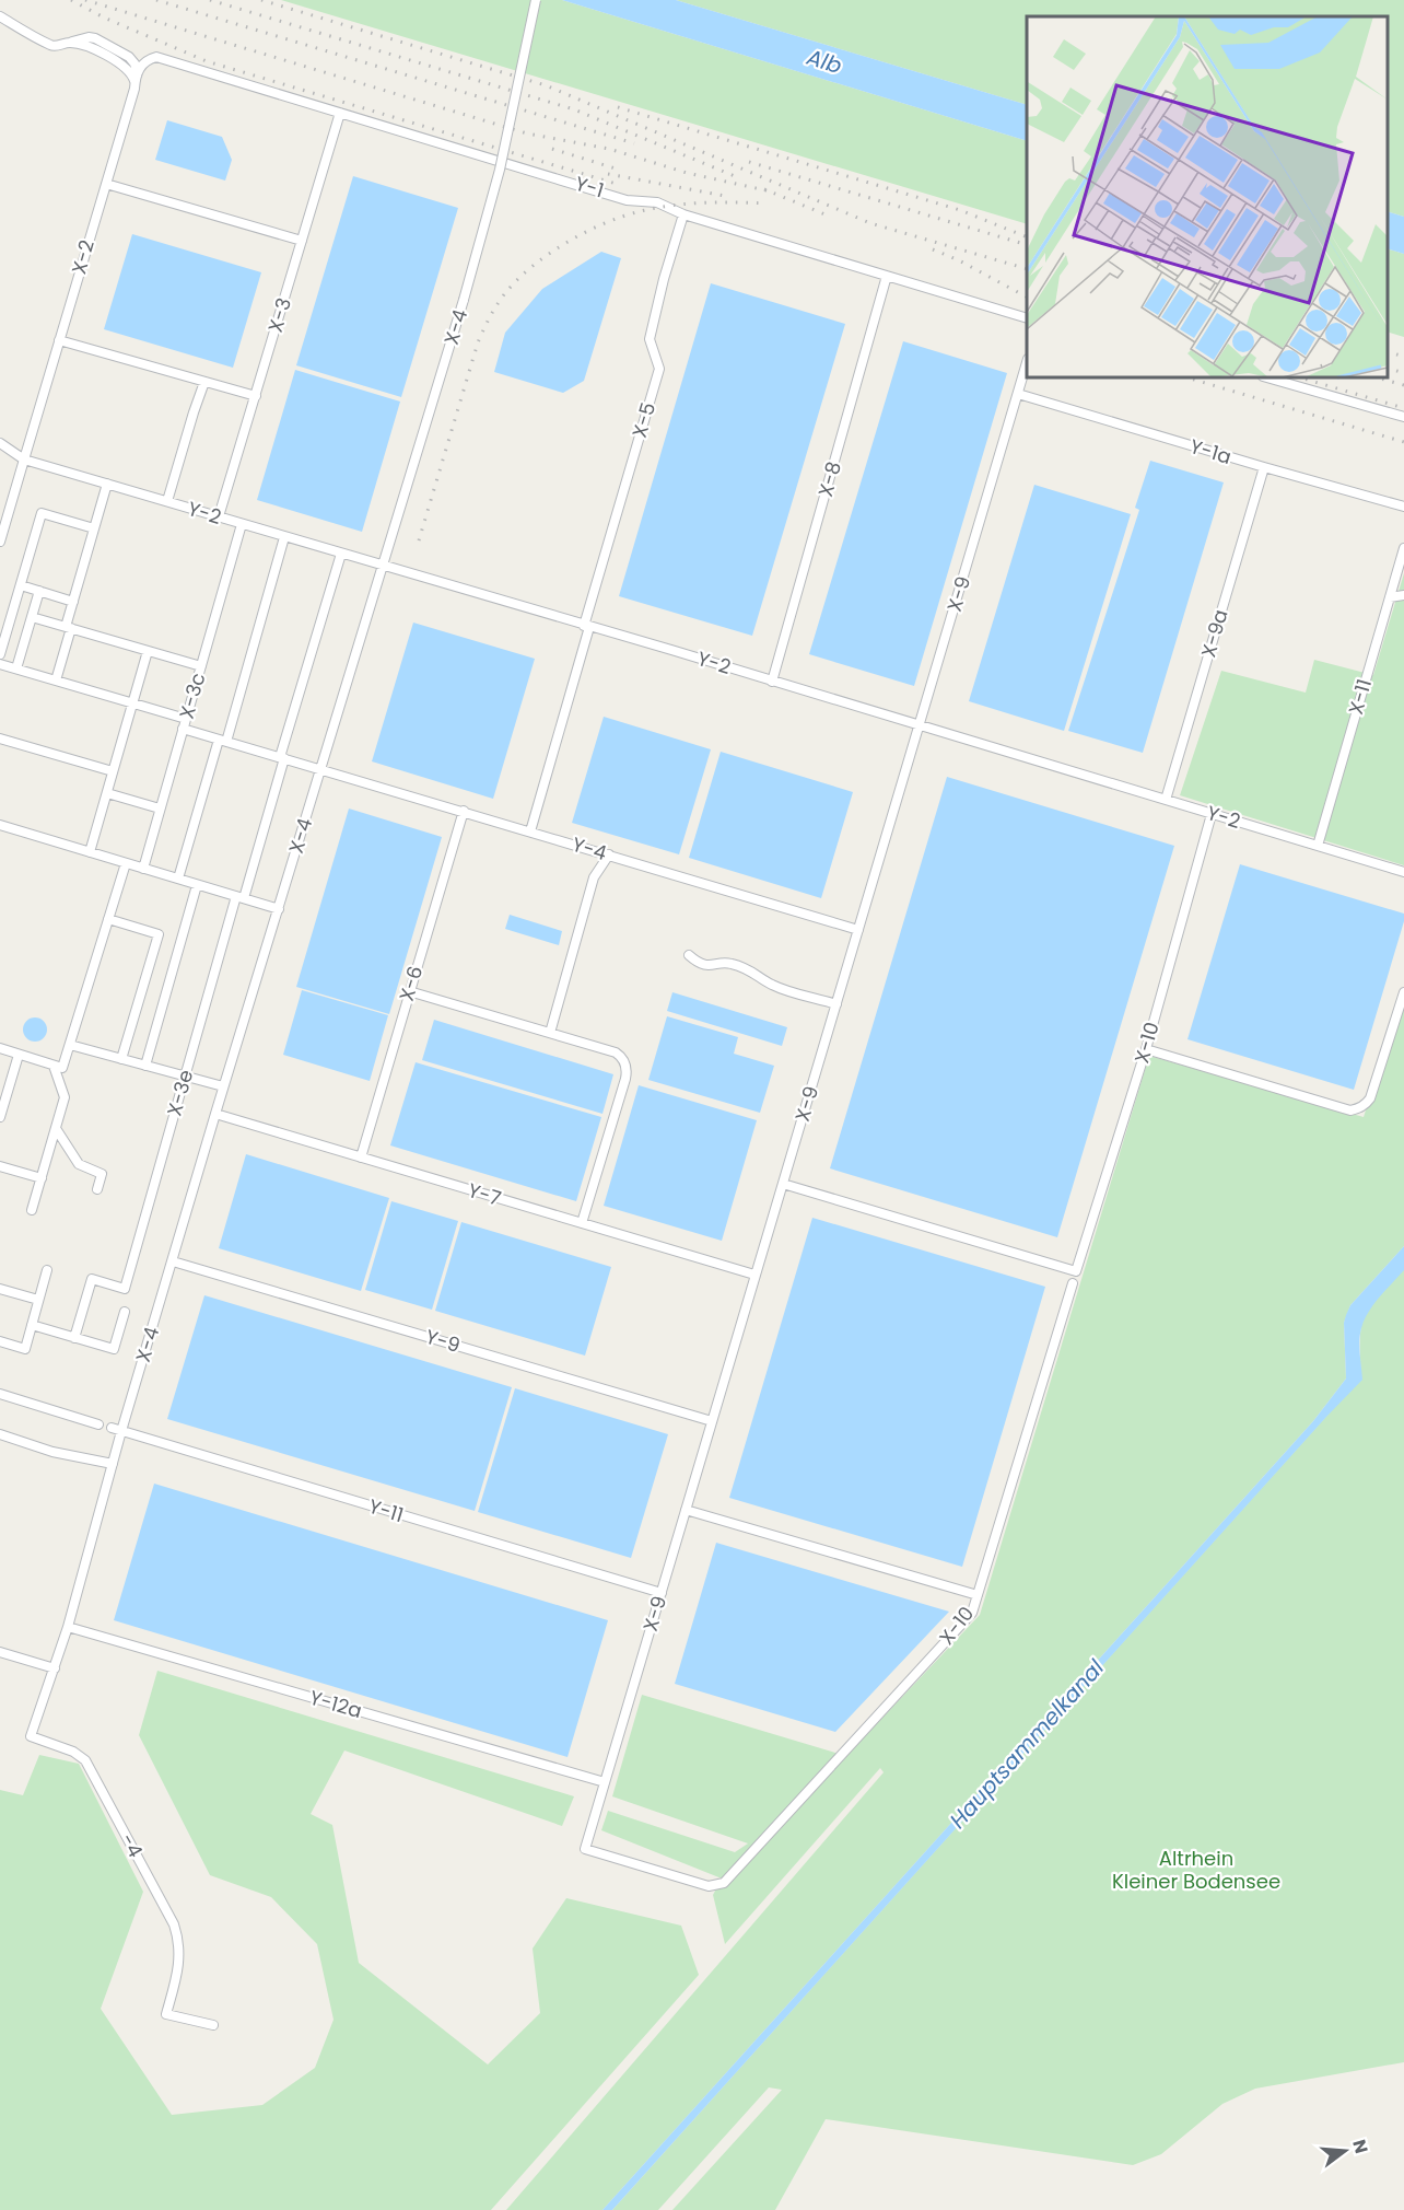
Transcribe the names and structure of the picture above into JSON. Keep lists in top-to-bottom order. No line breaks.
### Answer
{"streets":{"street":["Y-1","X-2","X-3","X-4","X-5","Y-1a","X-8","Y-2","X-9","X-9a","X-3c","X-11","Y-4","X-6","X-10","X-3e","Y-7","Y-9","Y-11","Y-12a","-4"]},"crossings":[["Y-1","X-2"],["Y-1","X-3"],["Y-1","X-5"],["Y-1","X-8"],["X-2","Y-2"],["X-3","Y-2"],["X-4","Y-2"],["X-4","Y-4"],["X-4","Y-7"],["X-4","Y-9"],["X-4","Y-11"],["X-4","Y-12a"],["X-4","-4"],["X-5","Y-2"],["X-5","Y-4"],["Y-1a","X-9"],["Y-1a","X-9a"],["X-8","Y-2"],["Y-2","X-9"],["Y-2","X-9a"],["Y-2","X-3c"],["Y-2","X-11"],["Y-2","X-10"],["Y-2","X-3e"],["X-9","Y-4"],["X-9","X-10"],["X-9","Y-7"],["X-9","Y-9"],["X-9","Y-11"],["X-9","Y-12a"],["X-3c","Y-4"],["Y-4","X-6"],["Y-4","X-3e"],["X-6","Y-7"]],"water":["Alb","Hauptsammelkanal"],"parks":["Altrhein Kleiner Bodensee"],"north":"right"}
